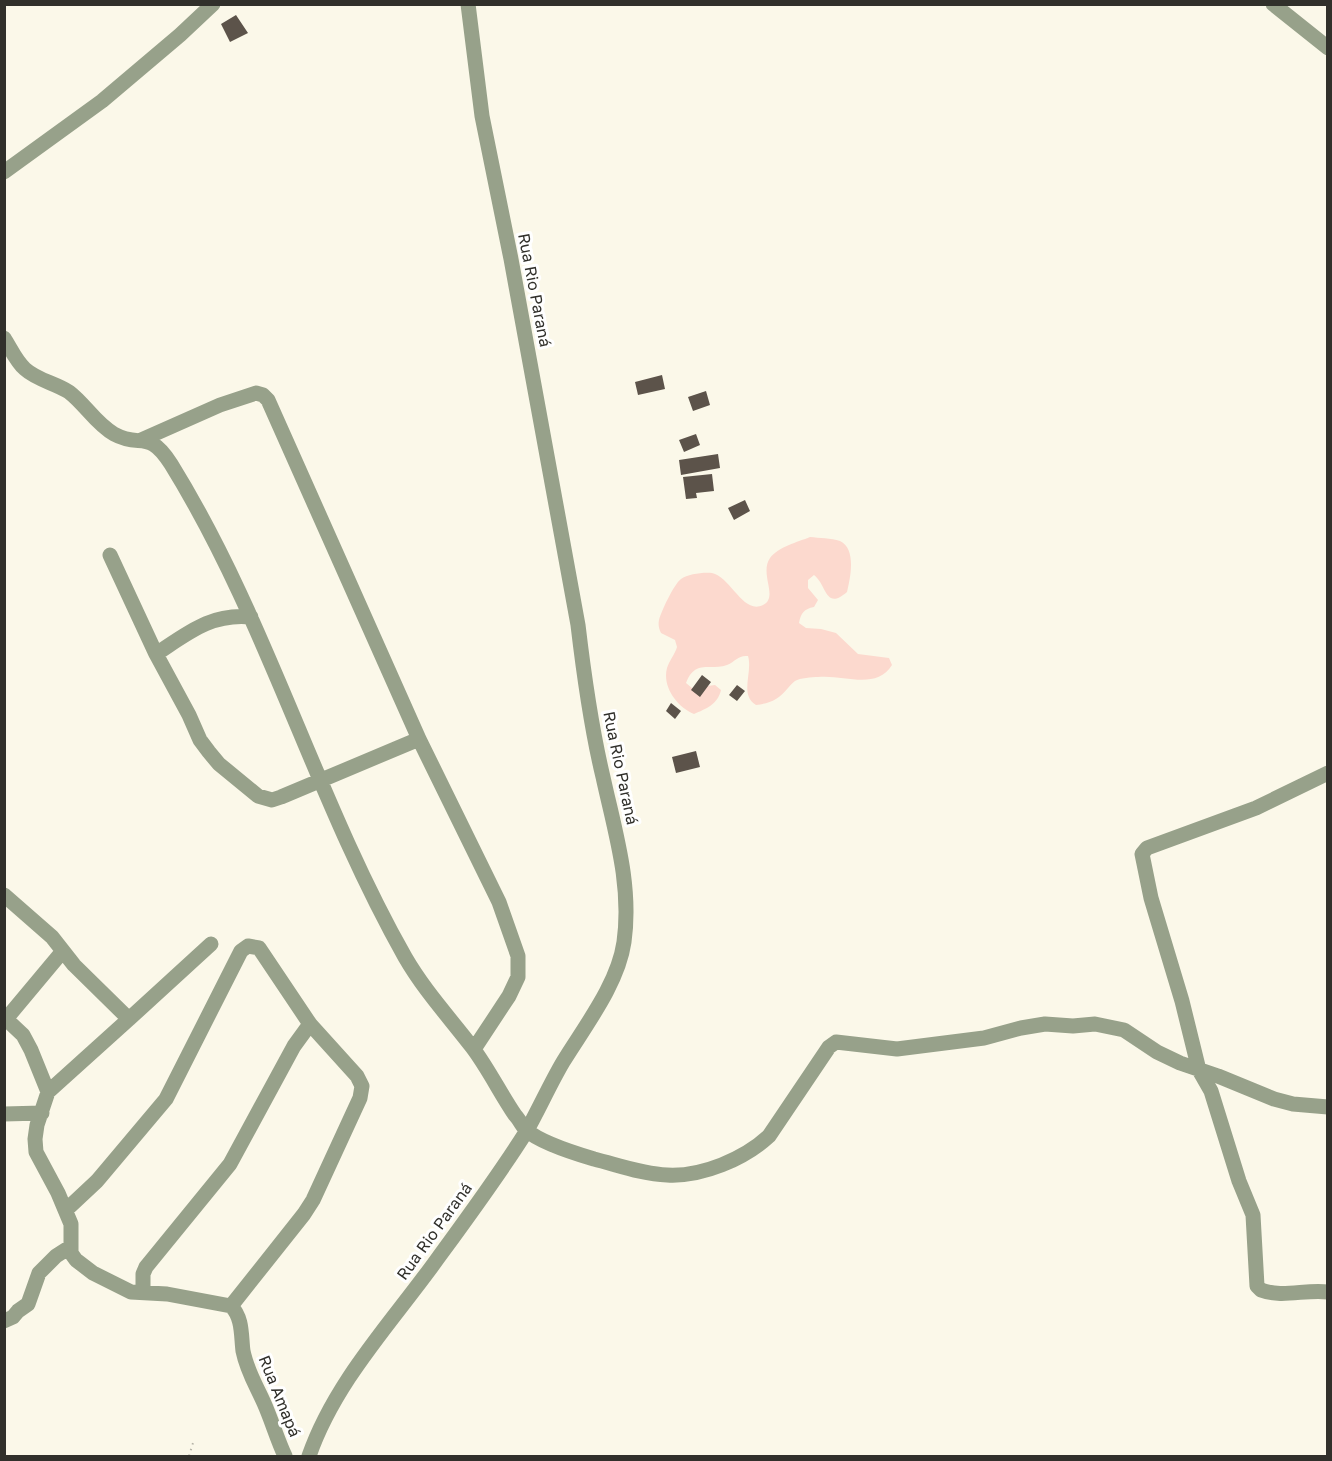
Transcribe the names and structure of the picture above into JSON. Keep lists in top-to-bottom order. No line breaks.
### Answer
{"streets":{"street":["Rua Rio Paraná","Rua Amapá"]}}
